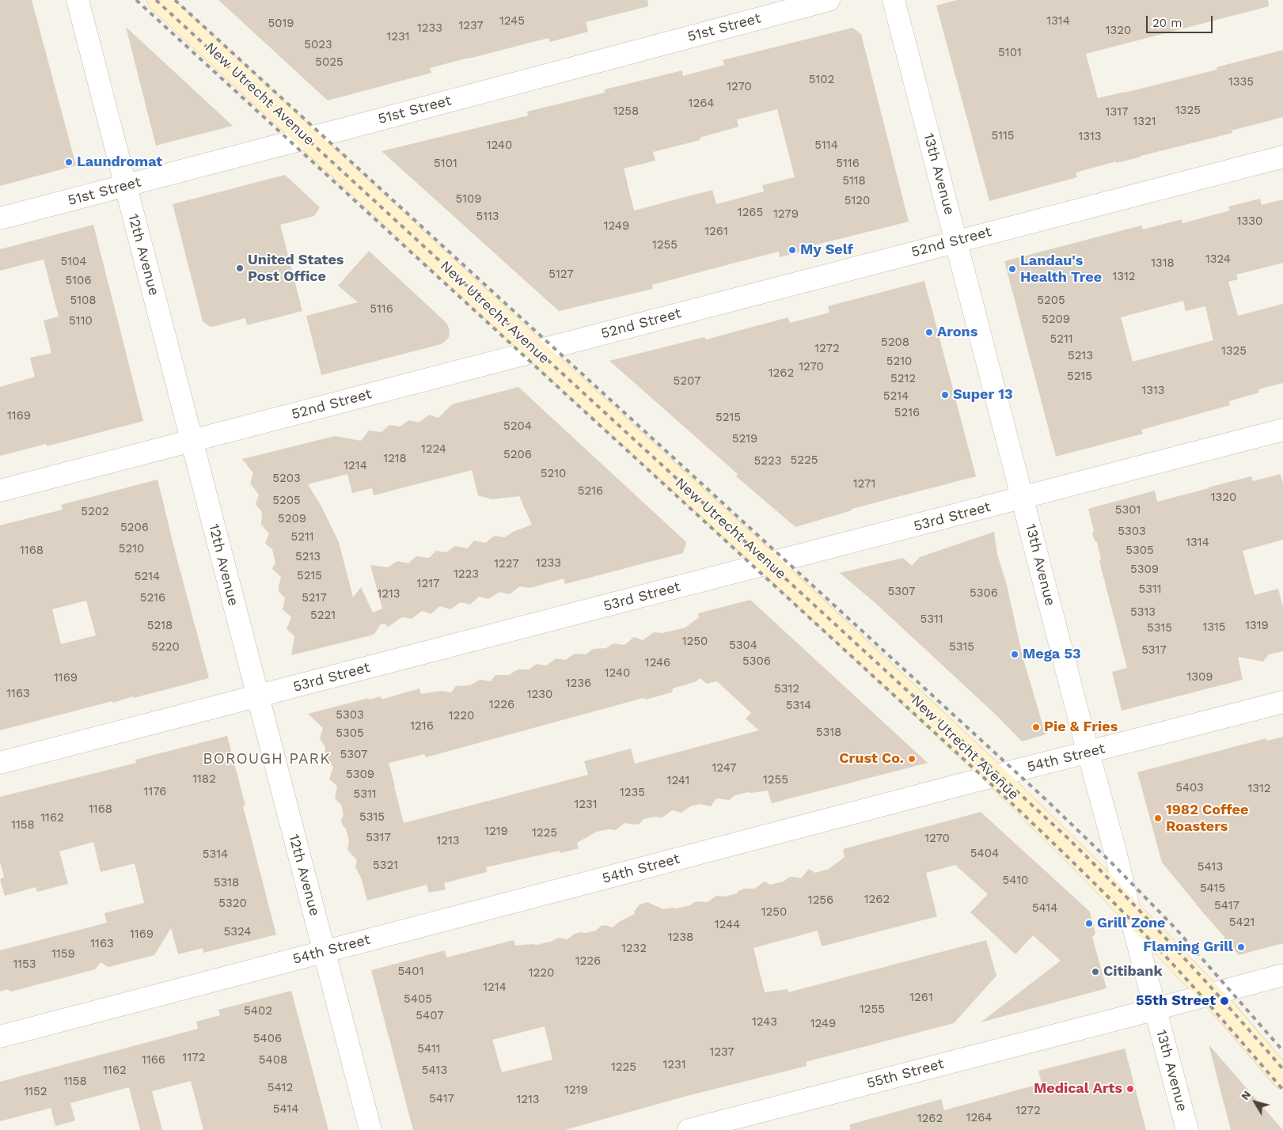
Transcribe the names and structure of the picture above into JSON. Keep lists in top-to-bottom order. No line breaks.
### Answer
{"streets":{"street":["51st Street","New Utrecht Avenue","13th Avenue","52nd Street","12th Avenue","53rd Street","54th Street","55th Street"]},"crossings":[["51st Street","New Utrecht Avenue"],["51st Street","12th Avenue"],["New Utrecht Avenue","13th Avenue"],["New Utrecht Avenue","52nd Street"],["New Utrecht Avenue","53rd Street"],["New Utrecht Avenue","54th Street"],["New Utrecht Avenue","55th Street"],["13th Avenue","52nd Street"],["13th Avenue","53rd Street"],["13th Avenue","54th Street"],["13th Avenue","55th Street"],["52nd Street","12th Avenue"],["12th Avenue","53rd Street"],["12th Avenue","54th Street"]],"districts":["BOROUGH PARK"],"places":["Laundromat","My Self","United States Post Office","Landau's Health Tree","Arons","Super 13","Mega 53","Pie & Fries","Crust Co.","1982 Coffee Roasters","Grill Zone","Flaming Grill","Citibank","55th Street","Medical Arts"],"house_numbers":["1245","1314","5019","1237","1233","1320","1231","5023","5101","5025","5102","1335","1270","1264","1325","1258","1317","1321","5115","1313","1240","5114","5101","5116","5118","5109","5120","1265","1279","5113","1330","1249","1261","1255","1324","5104","1318","5127","1312","5106","5108","5205","5116","5209","5110","5211","5208","1272","1325","5213","5210","1270","1262","5215","5212","5207","1313","5214","5216","1169","5215","5204","5219","1224","5206","1218","5225","5223","1214","5210","5203","1271","5216","1320","5205","5301","5202","5209","5206","5303","5211","1314","5210","1168","5305","5213","1233","1227","5309","1223","5215","5214","1217","5311","5307","5306","1213","5216","5217","5313","5221","5311","5218","1319","1315","5315","1250","5304","5220","5315","5317","5306","1246","1240","1309","1169","1236","5312","1163","1230","1226","5314","5303","1220","1216","5318","5305","5307","1247","5309","1182","1255","1241","5403","1312","1176","1235","5311","1231","1168","5315","1162","1158","1219","1225","5317","1270","1213","5404","5314","5321","5413","5410","5318","5415","1262","1256","5320","5417","5414","1250","5421","1244","5324","1169","1238","1163","1232","1159","1226","1153","5401","1220","1214","1261","5405","1255","5402","5407","1243","1249","5406","5411","1237","1172","1166","5408","1231","1225","1162","5413","1158","5412","1219","1152","5417","1213","5414","1272","1264","1262"],"scale_bar":"20 m","north":"top left"}
